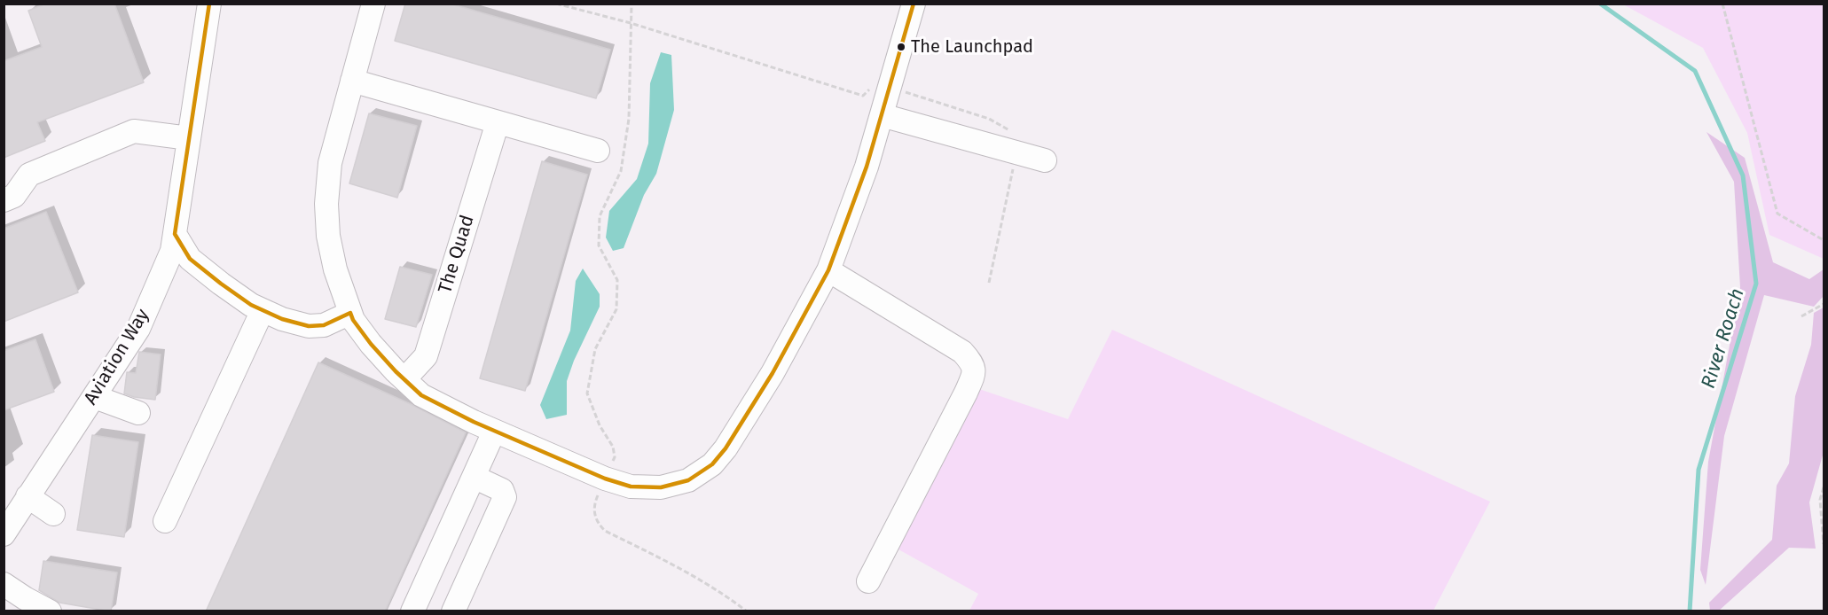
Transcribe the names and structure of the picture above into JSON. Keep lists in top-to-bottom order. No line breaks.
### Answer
{"streets":{"street":["The Quad","Aviation Way"]},"water":["River Roach"],"places":["The Launchpad"]}
